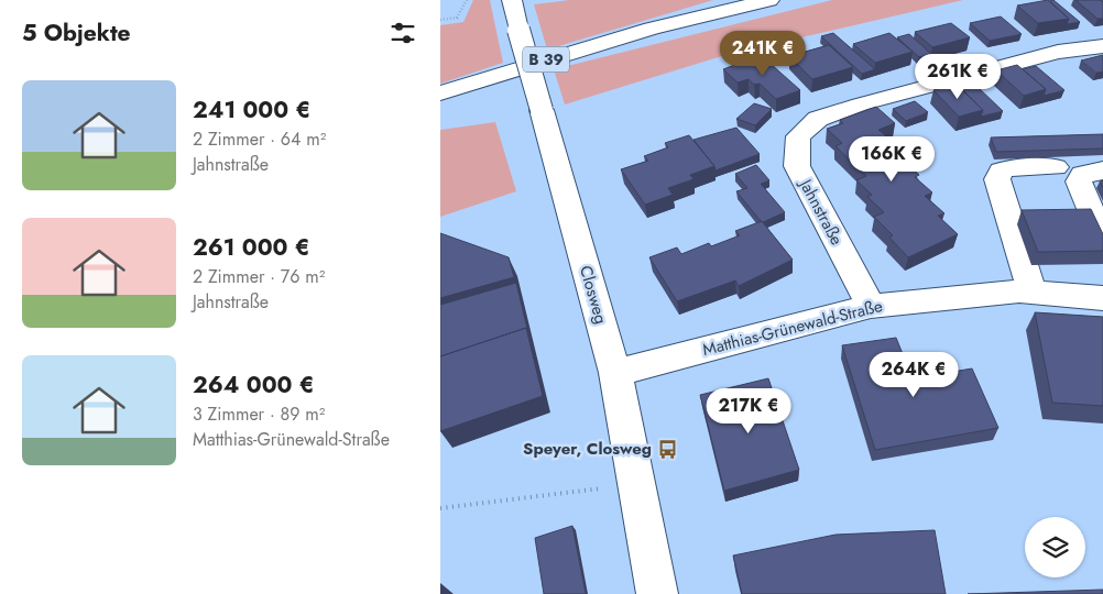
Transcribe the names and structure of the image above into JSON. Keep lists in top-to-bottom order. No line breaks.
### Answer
{"streets":{"street":["B 39","Jahnstraße","Closweg","Matthias-Grünewald-Straße"]},"crossings":[["Jahnstraße","Matthias-Grünewald-Straße"],["Closweg","Matthias-Grünewald-Straße"]],"places":{"bus stop":["Speyer, Closweg"]},"page":{"heading":"5 Objekte","price":["241K €","261K €","166K €","264K €","217K €"],"list":[{"name":"241 000 €","note":"2 Zimmer · 64 m² · Jahnstraße"},{"name":"261 000 €","note":"2 Zimmer · 76 m² · Jahnstraße"},{"name":"264 000 €","note":"3 Zimmer · 89 m² · Matthias-Grünewald-Straße"}]}}
